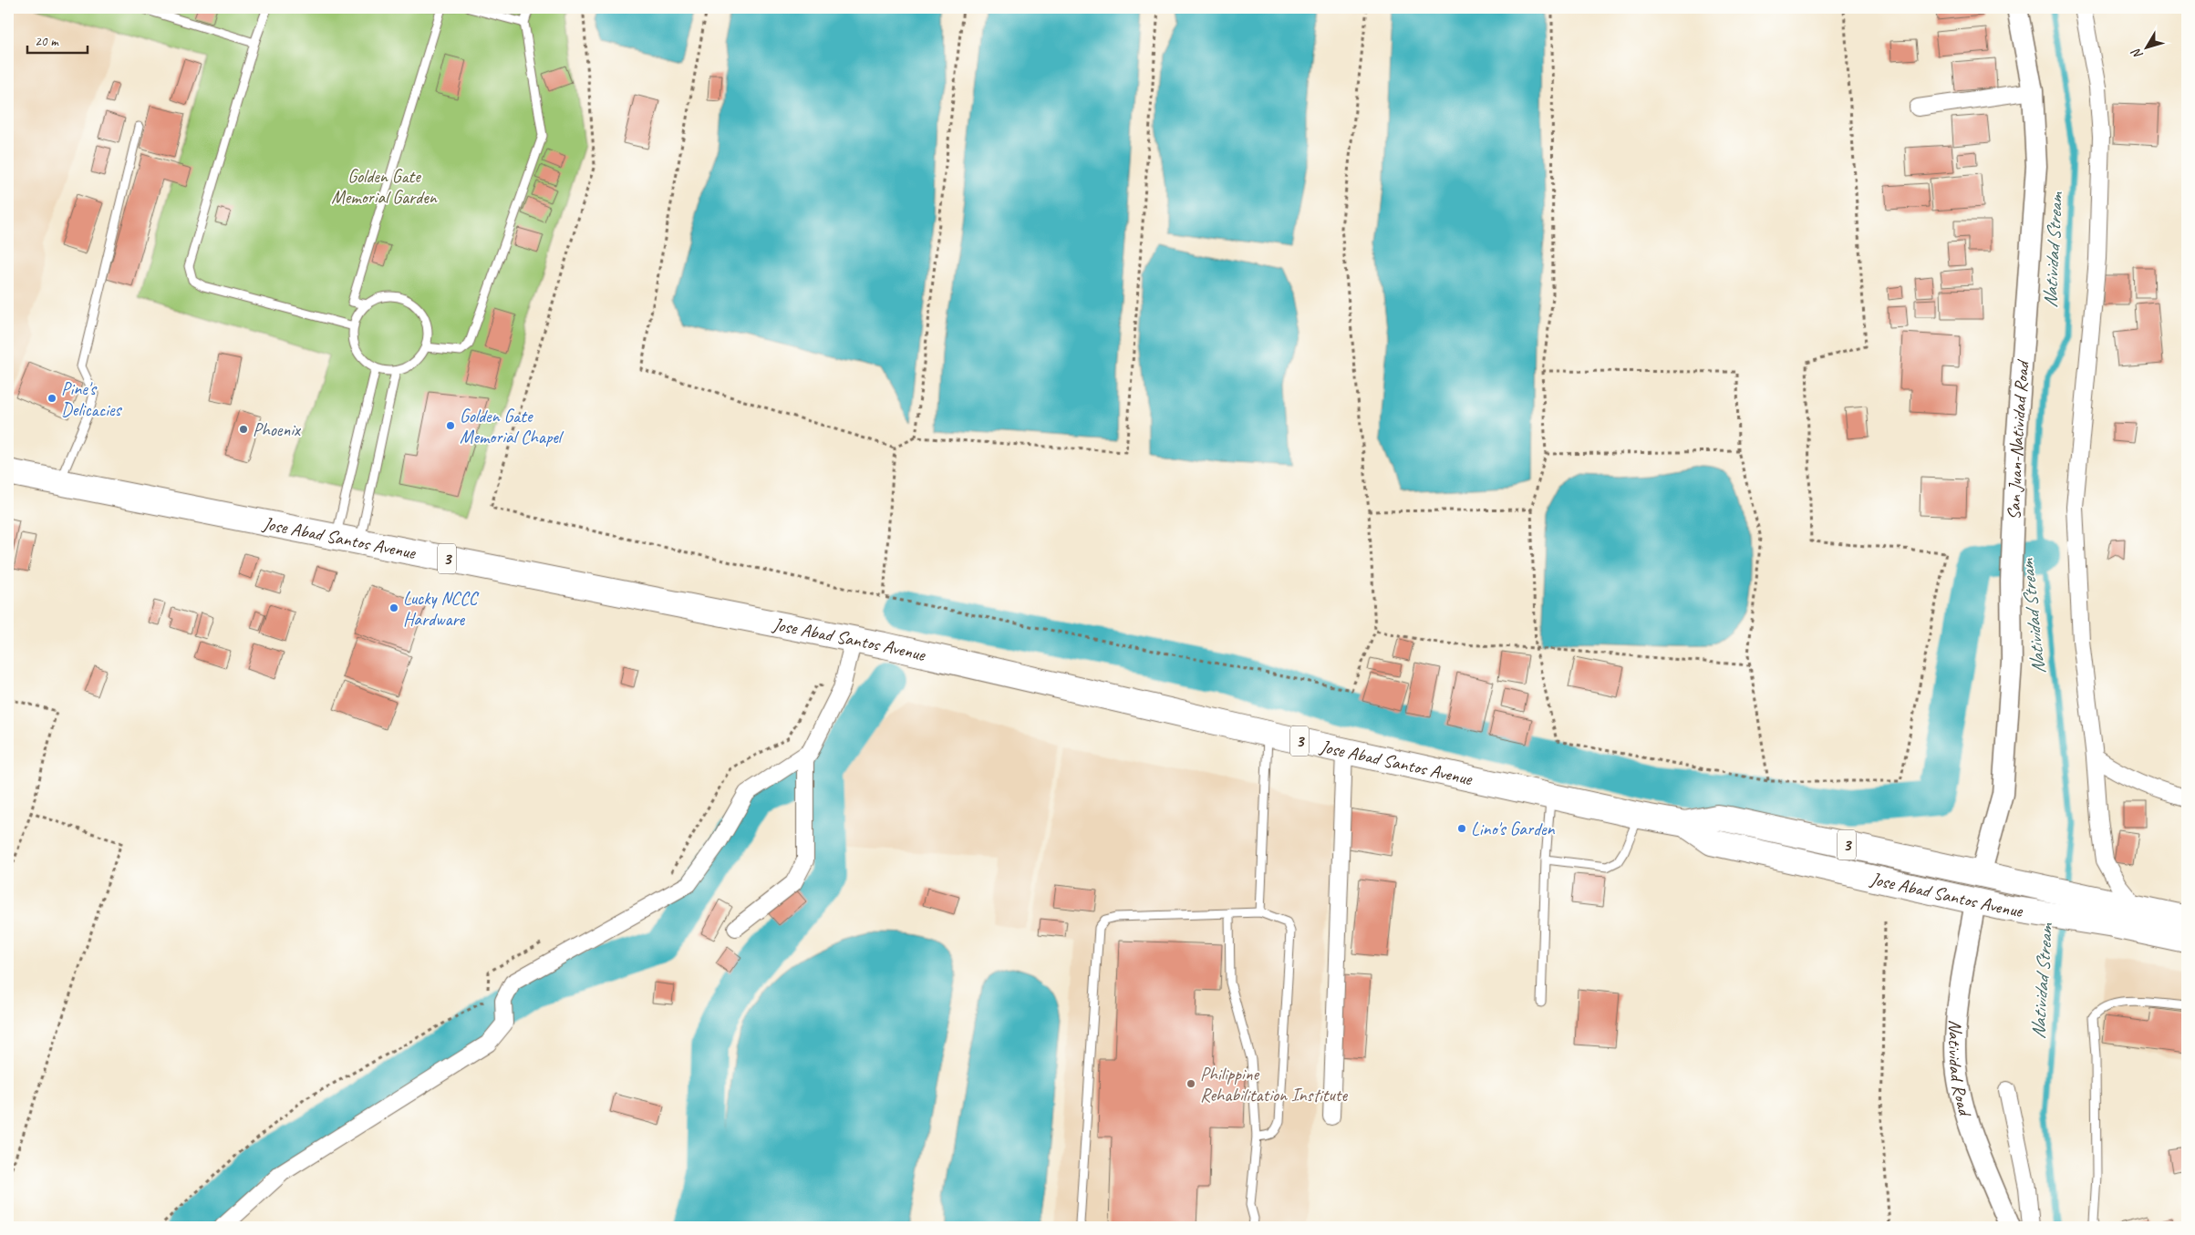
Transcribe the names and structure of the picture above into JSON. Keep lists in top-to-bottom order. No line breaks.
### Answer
{"streets":{"highway":["Jose Abad Santos Avenue","3"],"street":["San Juan-Natividad Road","Natividad Road"]},"crossings":[["San Juan-Natividad Road","Jose Abad Santos Avenue"],["Jose Abad Santos Avenue","Natividad Road"]],"water":["Natividad Stream"],"parks":["Golden Gate Memorial Garden"],"places":["Pine's Delicacies","Golden Gate Memorial Chapel","Phoenix","Lucky NCCC Hardware","Lino's Garden","Philippine Rehabilitation Institute"],"scale_bar":"20 m","north":"bottom left"}
